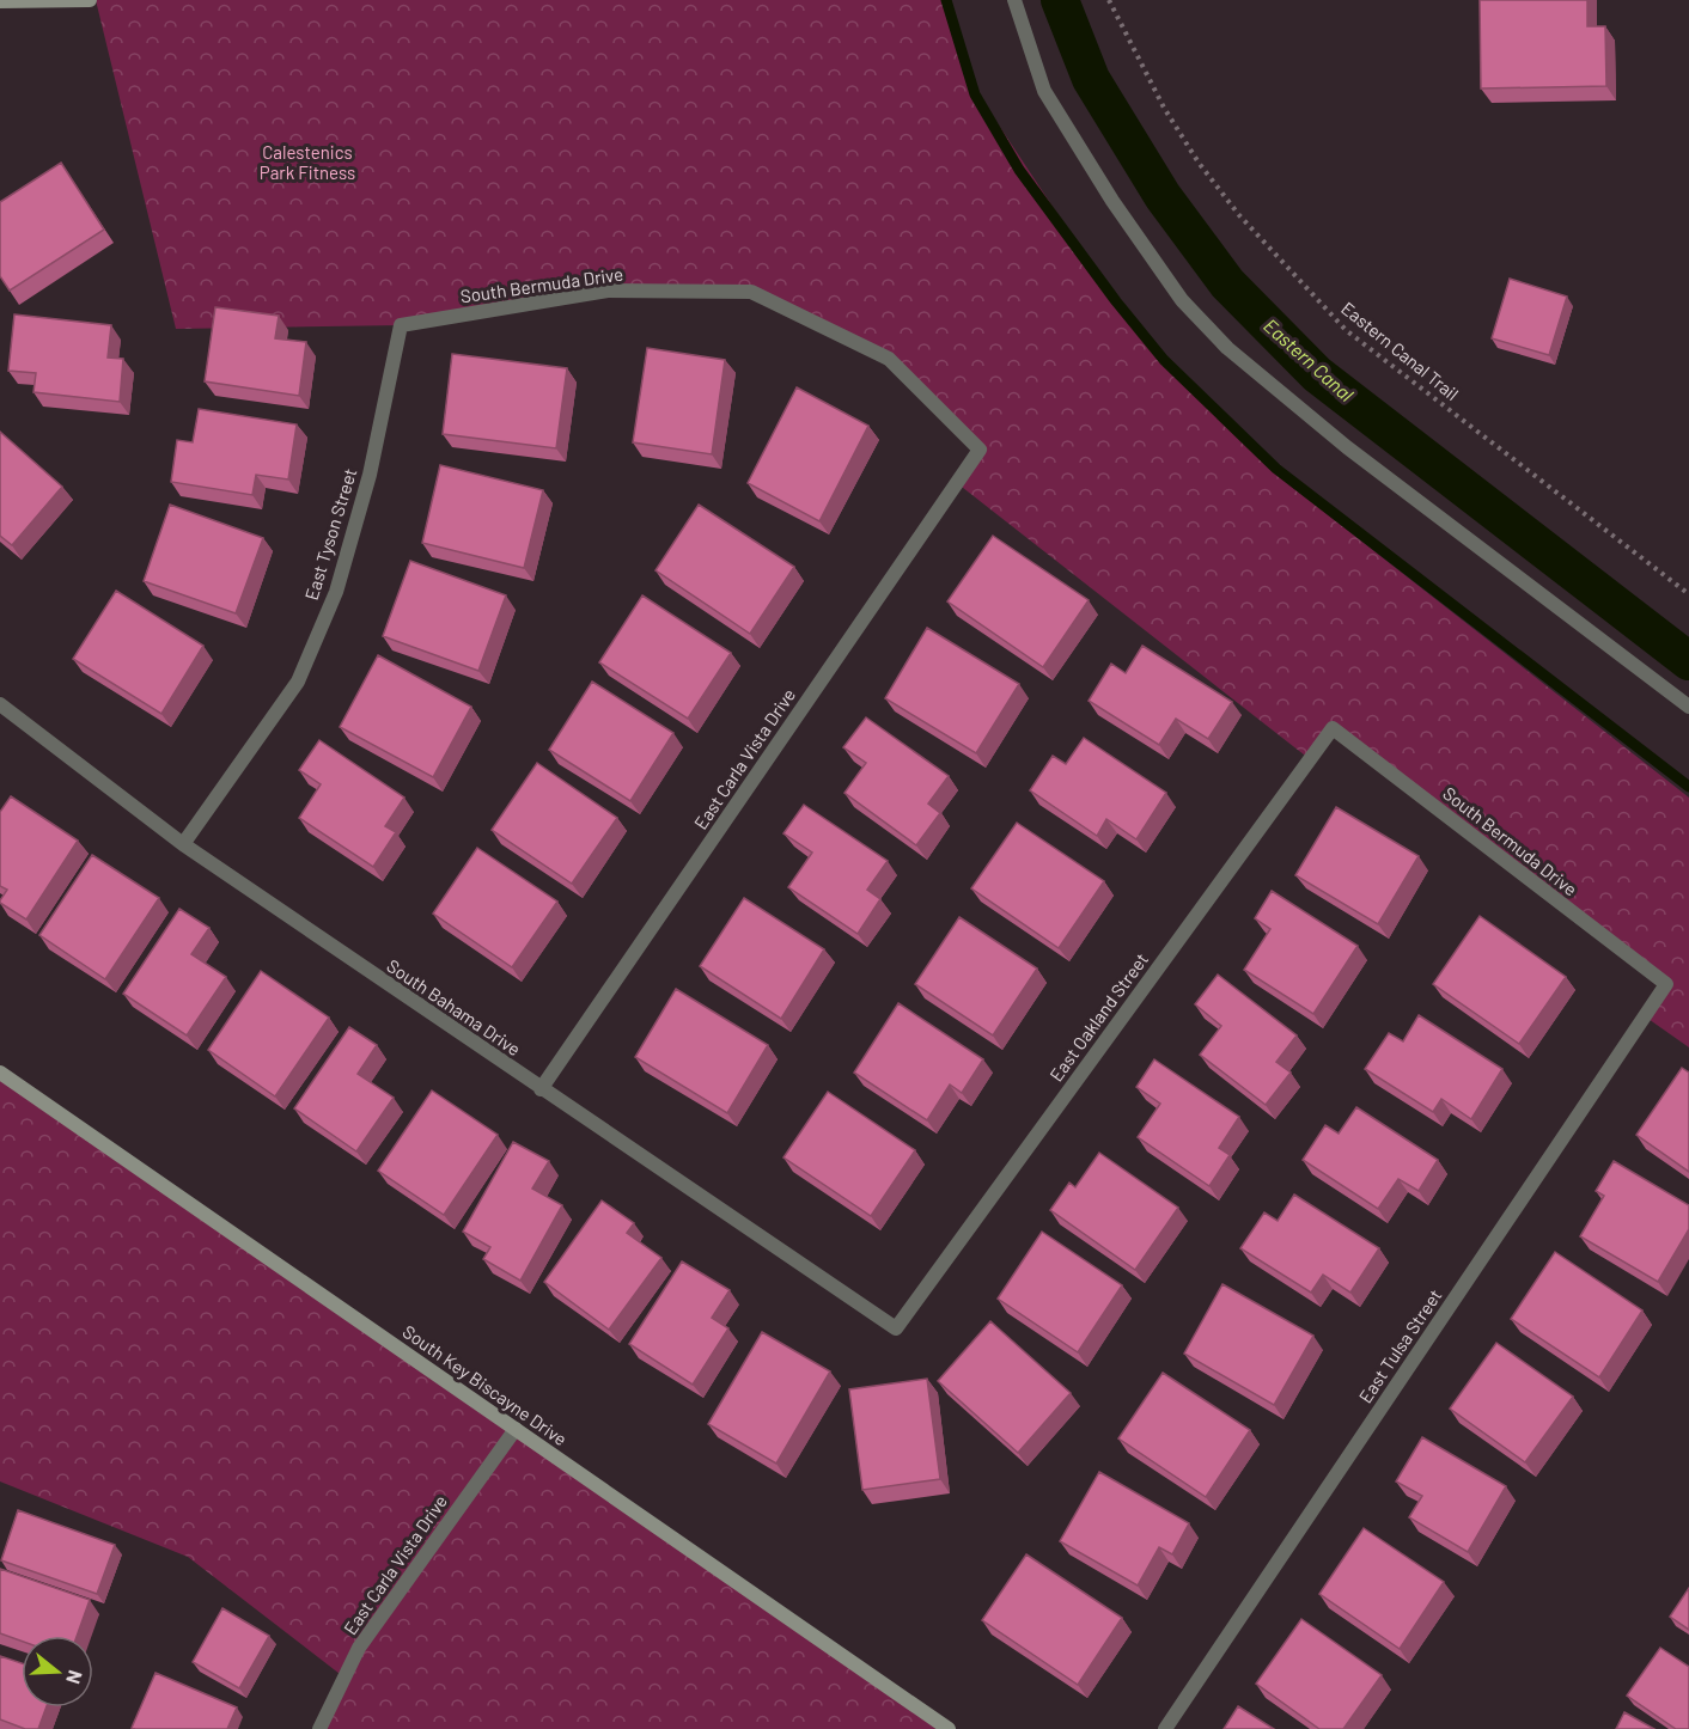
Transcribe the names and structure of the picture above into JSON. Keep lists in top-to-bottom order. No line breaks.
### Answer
{"streets":{"street":["South Bermuda Drive","East Tyson Street","East Carla Vista Drive","South Bahama Drive","East Oakland Street","East Tulsa Street","South Key Biscayne Drive"],"path":["Eastern Canal Trail"]},"crossings":[["South Bermuda Drive","East Tyson Street"],["South Bermuda Drive","East Carla Vista Drive"],["South Bermuda Drive","East Oakland Street"],["South Bermuda Drive","East Tulsa Street"],["East Tyson Street","South Bahama Drive"],["East Carla Vista Drive","South Bahama Drive"],["East Carla Vista Drive","South Key Biscayne Drive"],["South Bahama Drive","East Oakland Street"]],"water":["Eastern Canal"],"parks":["Calestenics Park Fitness"],"north":"right"}
